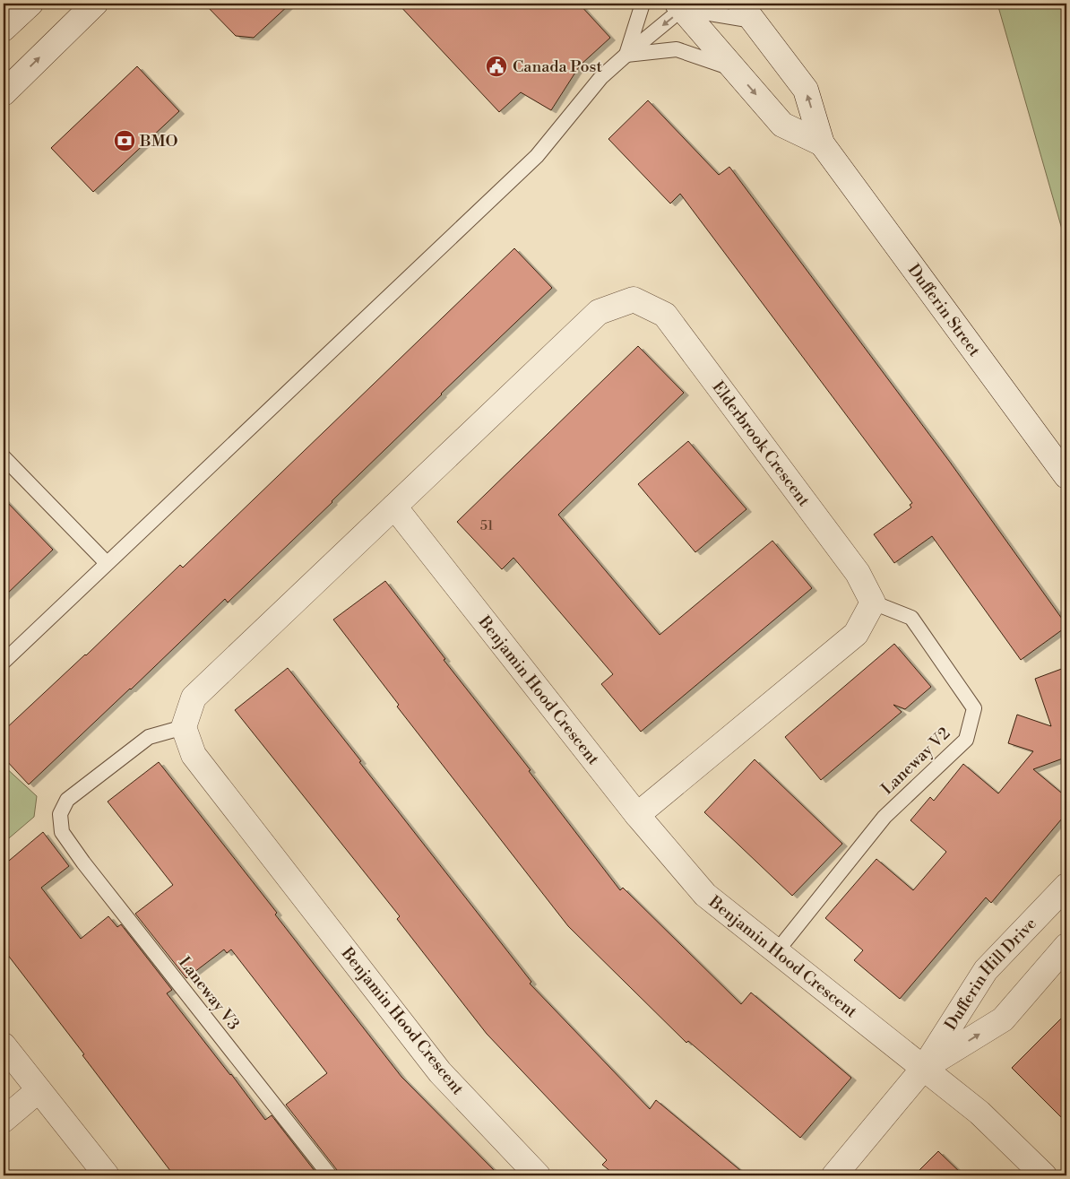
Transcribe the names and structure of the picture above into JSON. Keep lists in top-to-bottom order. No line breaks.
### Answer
{"streets":{"street":["Dufferin Street","Elderbrook Crescent","Benjamin Hood Crescent","Dufferin Hill Drive"],"lane":["Laneway V2","Laneway V3"]},"crossings":[["Elderbrook Crescent","Benjamin Hood Crescent"],["Elderbrook Crescent","Laneway V2"],["Benjamin Hood Crescent","Laneway V2"],["Benjamin Hood Crescent","Dufferin Hill Drive"],["Benjamin Hood Crescent","Laneway V3"]],"places":{"public building":["Canada Post"],"bank":["BMO"]},"house_numbers":["51"]}
